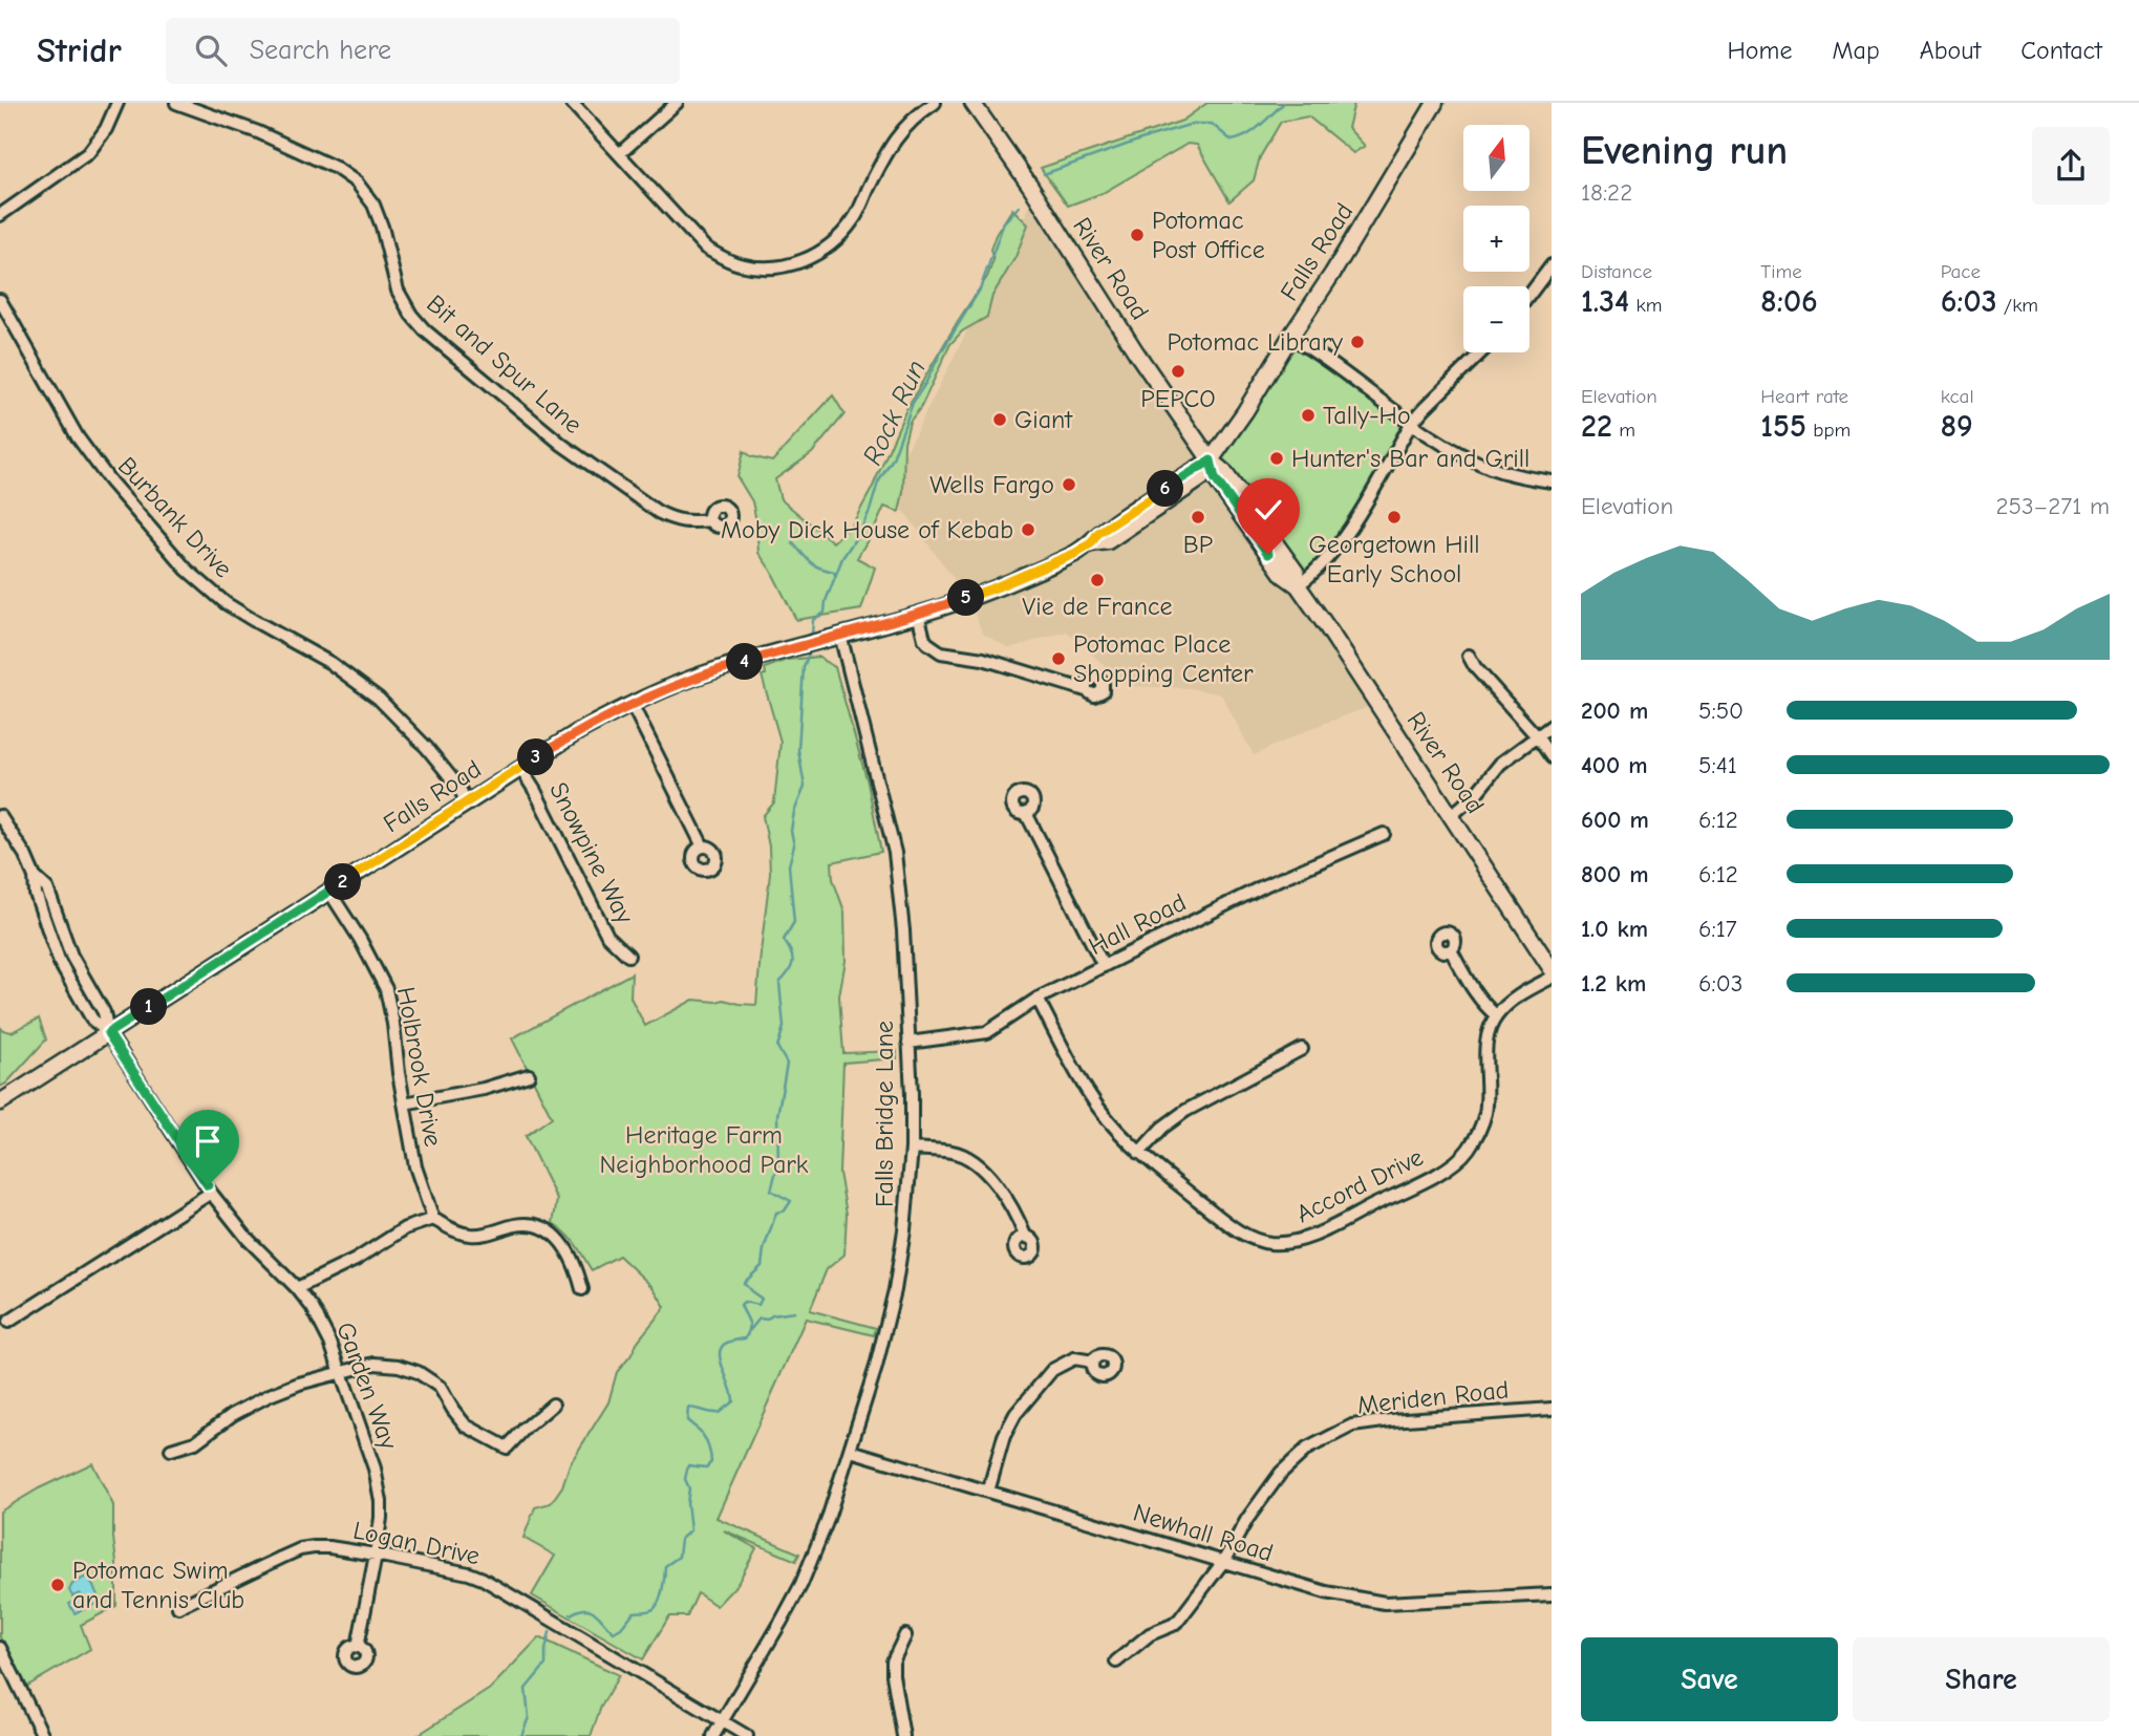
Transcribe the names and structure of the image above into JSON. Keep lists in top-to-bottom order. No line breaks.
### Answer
{"streets":{"main road":["Falls Road","River Road"],"street":["Bit and Spur Lane","Burbank Drive","Snowpine Way","Hall Road","Holbrook Drive","Falls Bridge Lane","Accord Drive","Garden Way","Meriden Road","Newhall Road","Logan Drive"]},"crossings":[["Falls Road","River Road"],["Falls Road","Burbank Drive"],["Falls Road","Snowpine Way"],["Falls Road","Holbrook Drive"],["Falls Road","Falls Bridge Lane"],["Falls Road","Garden Way"],["Hall Road","Falls Bridge Lane"],["Hall Road","Accord Drive"],["Falls Bridge Lane","Newhall Road"],["Falls Bridge Lane","Logan Drive"],["Garden Way","Logan Drive"],["Meriden Road","Newhall Road"]],"water":["Rock Run"],"parks":["Heritage Farm Neighborhood Park"],"places":["Potomac Post Office","Potomac Library","PEPCO","Tally-Ho","Giant","Hunter's Bar and Grill","Wells Fargo","BP","Georgetown Hill Early School","Moby Dick House of Kebab","Vie de France","Potomac Place Shopping Center","Potomac Swim and Tennis Club"],"north":"top","page":{"header":"Stridr","search":"Search here","nav":["Home","Map","About","Contact"],"heading":["Evening run","18:22"],"map_buttons":["+","−"],"stats":[["Distance","1.34 km"],["Time","8:06"],["Pace","6:03 /km"],["Elevation","22 m"],["Heart rate","155 bpm"],["kcal","89"]],"pins":["6","5","4","3","2","1"],"chart":["Elevation","253–271 m"],"list":[{"name":"200 m","note":"5:50"},{"name":"400 m","note":"5:41"},{"name":"600 m","note":"6:12"},{"name":"800 m","note":"6:12"},{"name":"1.0 km","note":"6:17"},{"name":"1.2 km","note":"6:03"}],"buttons":["Save","Share"]}}
